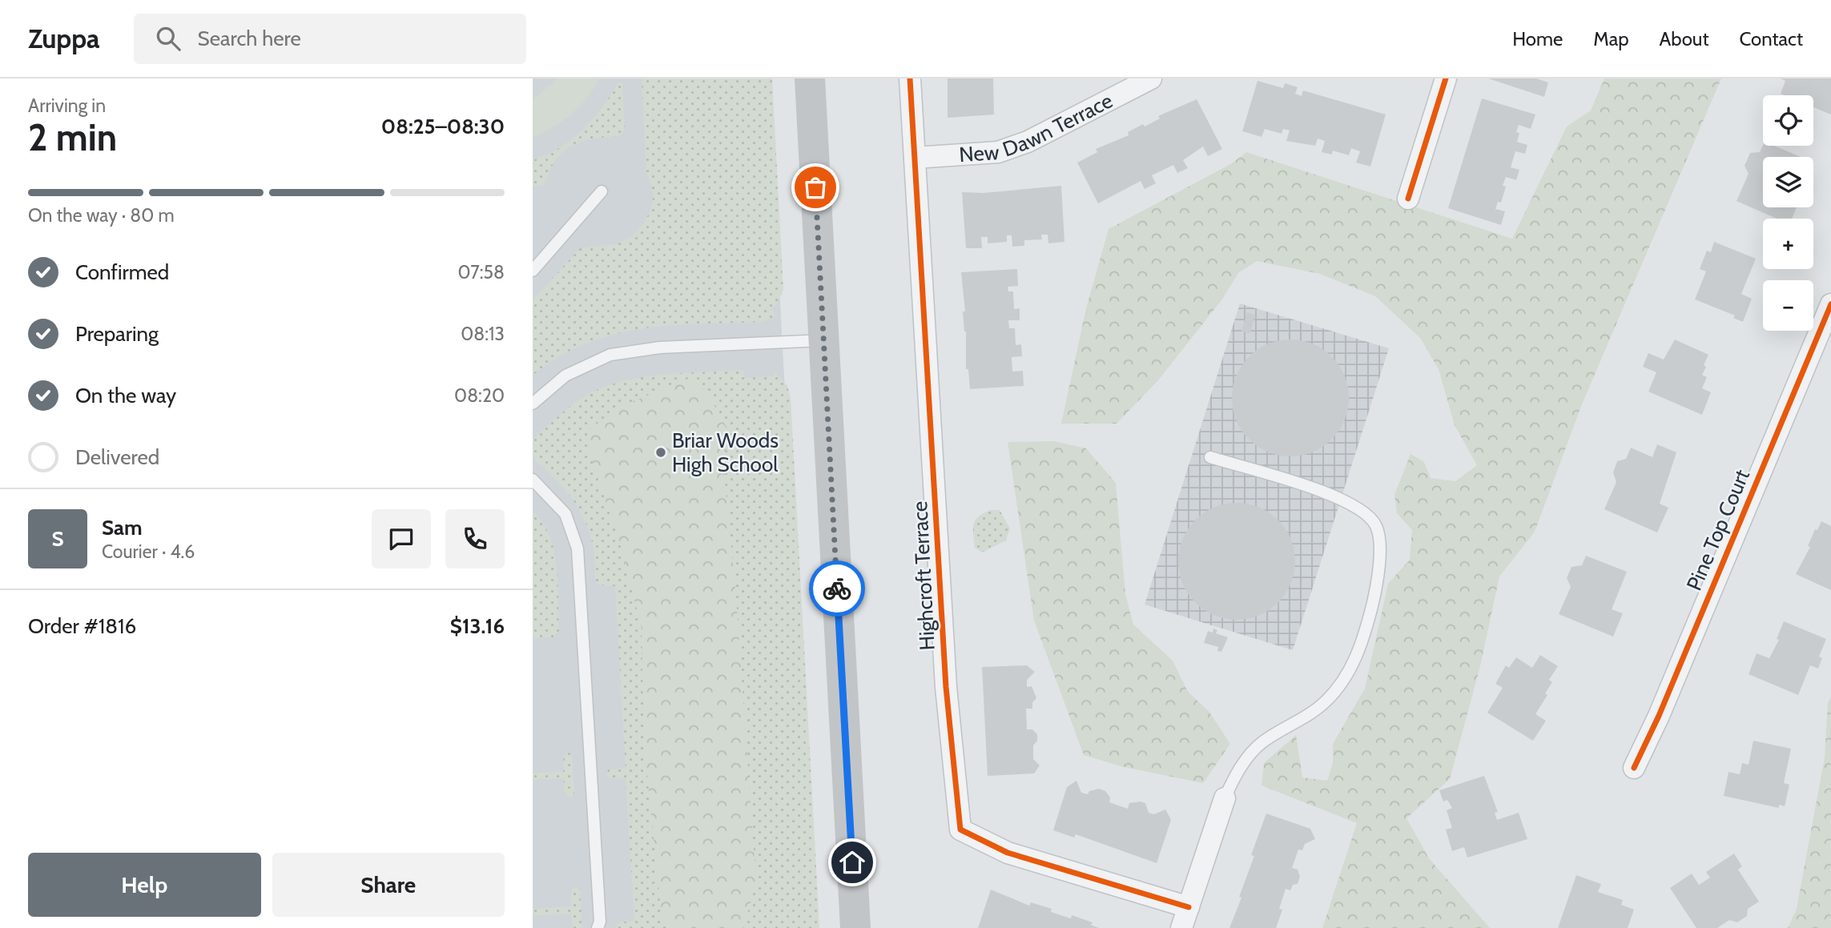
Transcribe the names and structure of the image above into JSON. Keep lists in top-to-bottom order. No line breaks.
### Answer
{"streets":{"street":["New Dawn Terrace","Pine Top Court","Highcroft Terrace"]},"crossings":[["New Dawn Terrace","Highcroft Terrace"]],"places":["Briar Woods High School"],"page":{"header":"Zuppa","search":"Search here","nav":["Home","Map","About","Contact"],"heading":["2 min","Arriving in","08:25–08:30"],"panel":["Sam","Courier · 4.6","Order #1816","$13.16"],"map_buttons":["+","−"],"bar":"On the way · 80 m","list":[["Confirmed","07:58"],["Preparing","08:13"],["On the way","08:20"],"Delivered"],"round":"S","buttons":["Help","Share"]}}
